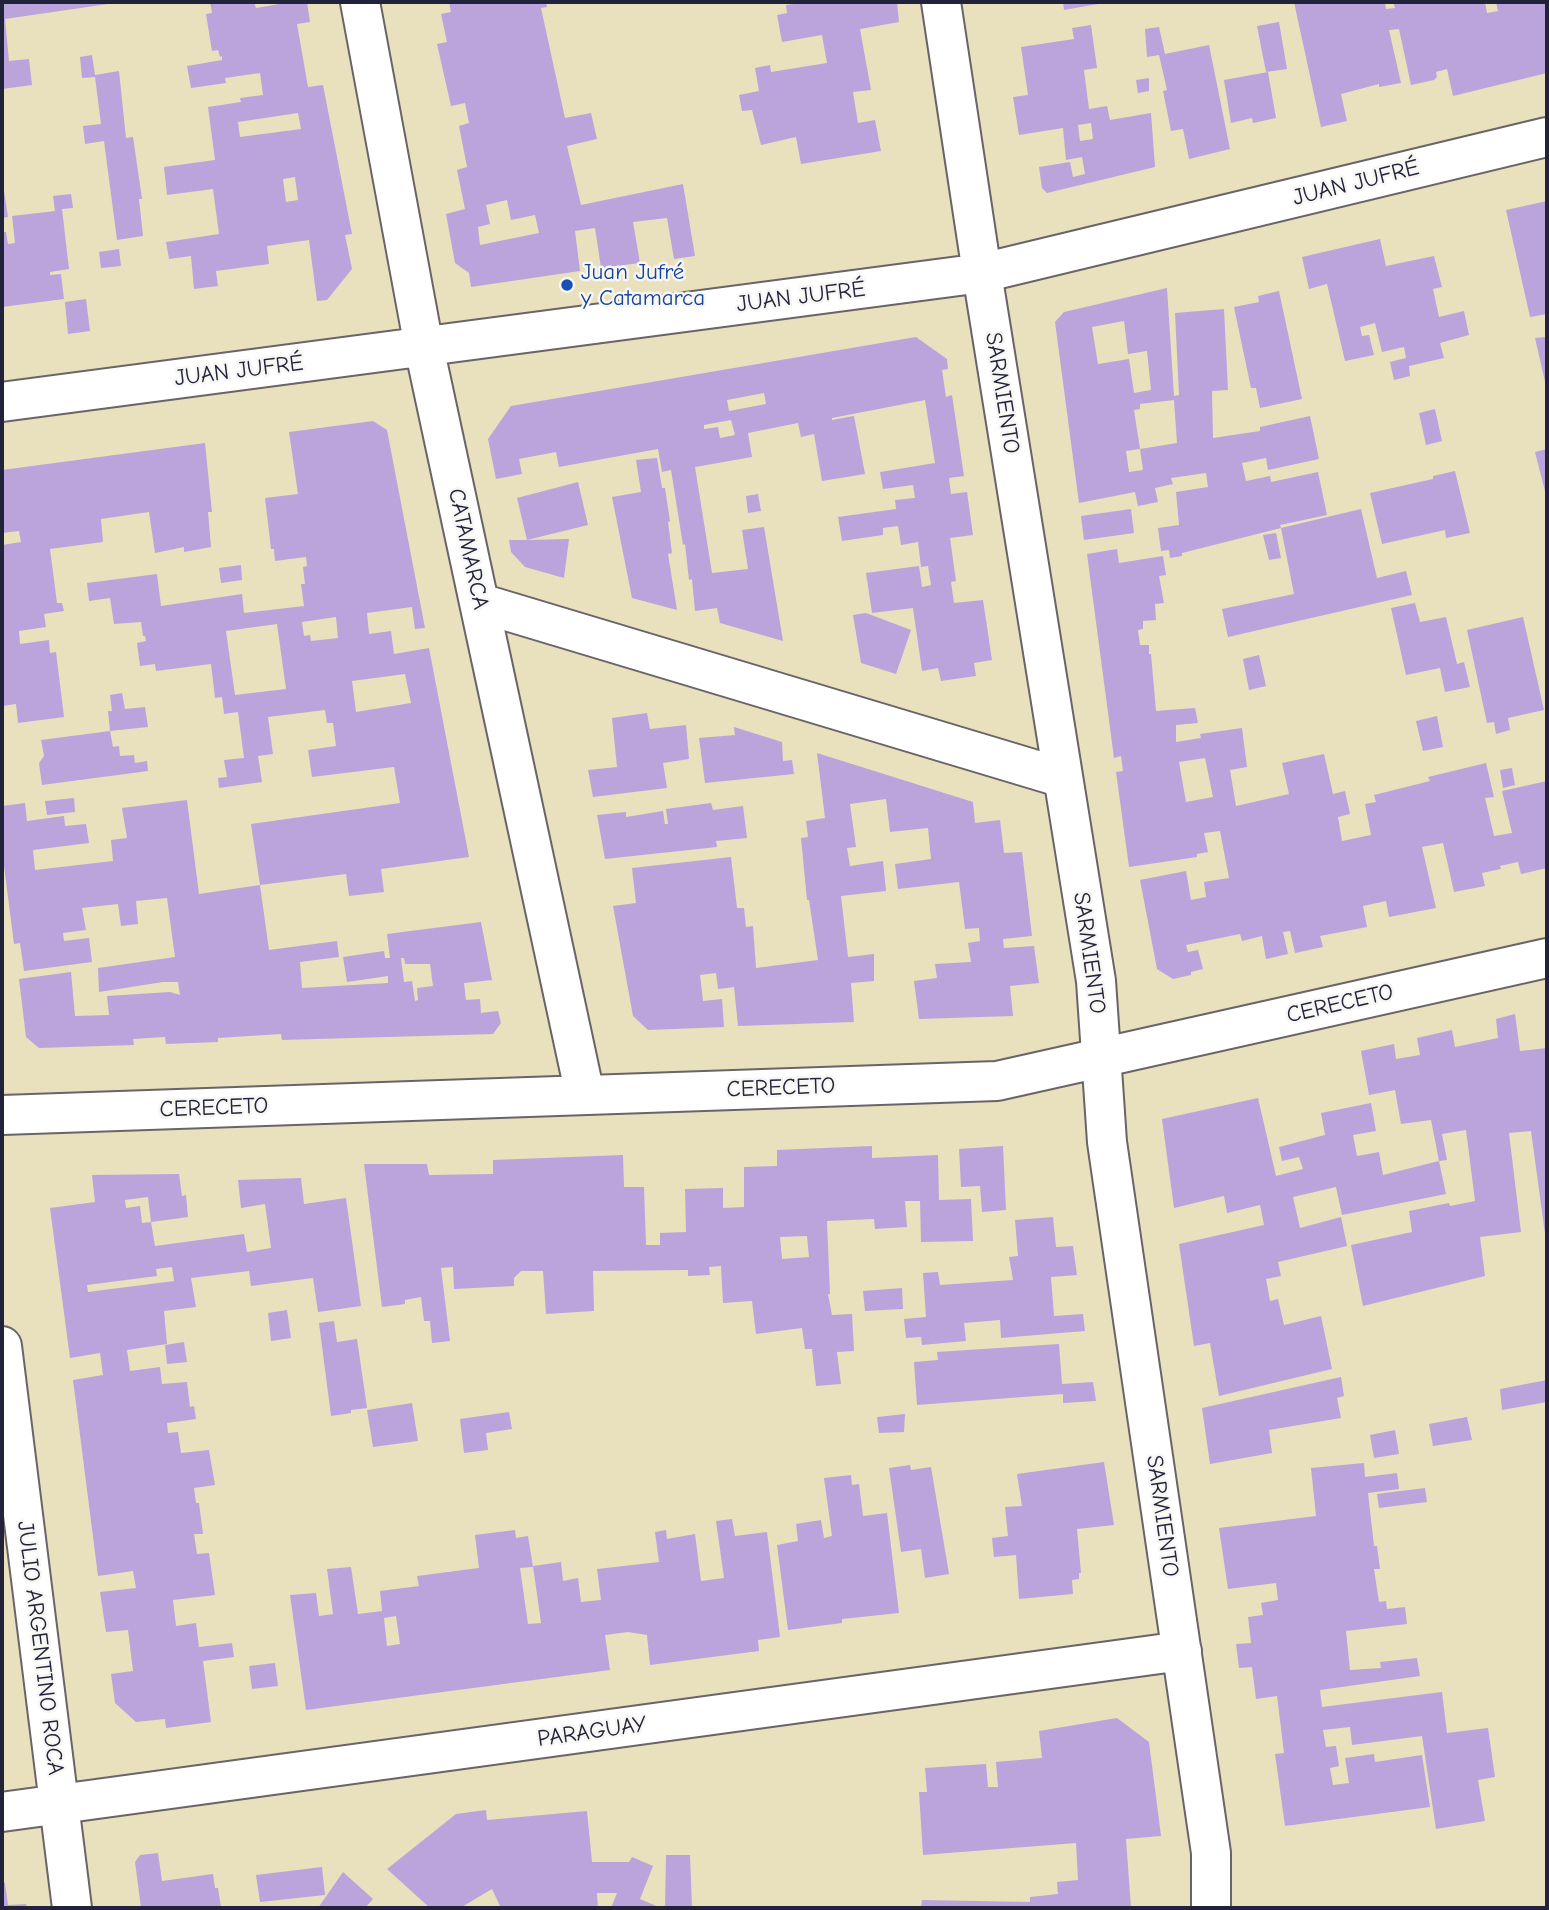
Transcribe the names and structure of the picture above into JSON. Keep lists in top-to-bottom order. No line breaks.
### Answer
{"streets":{"street":["JUAN JUFRÉ","SARMIENTO","CATAMARCA","CERECETO","JULIO ARGENTINO ROCA","PARAGUAY"]},"crossings":[["JUAN JUFRÉ","SARMIENTO"],["JUAN JUFRÉ","CATAMARCA"],["SARMIENTO","CERECETO"],["SARMIENTO","PARAGUAY"],["CATAMARCA","CERECETO"],["JULIO ARGENTINO ROCA","PARAGUAY"]],"places":["Juan Jufré y Catamarca"]}
